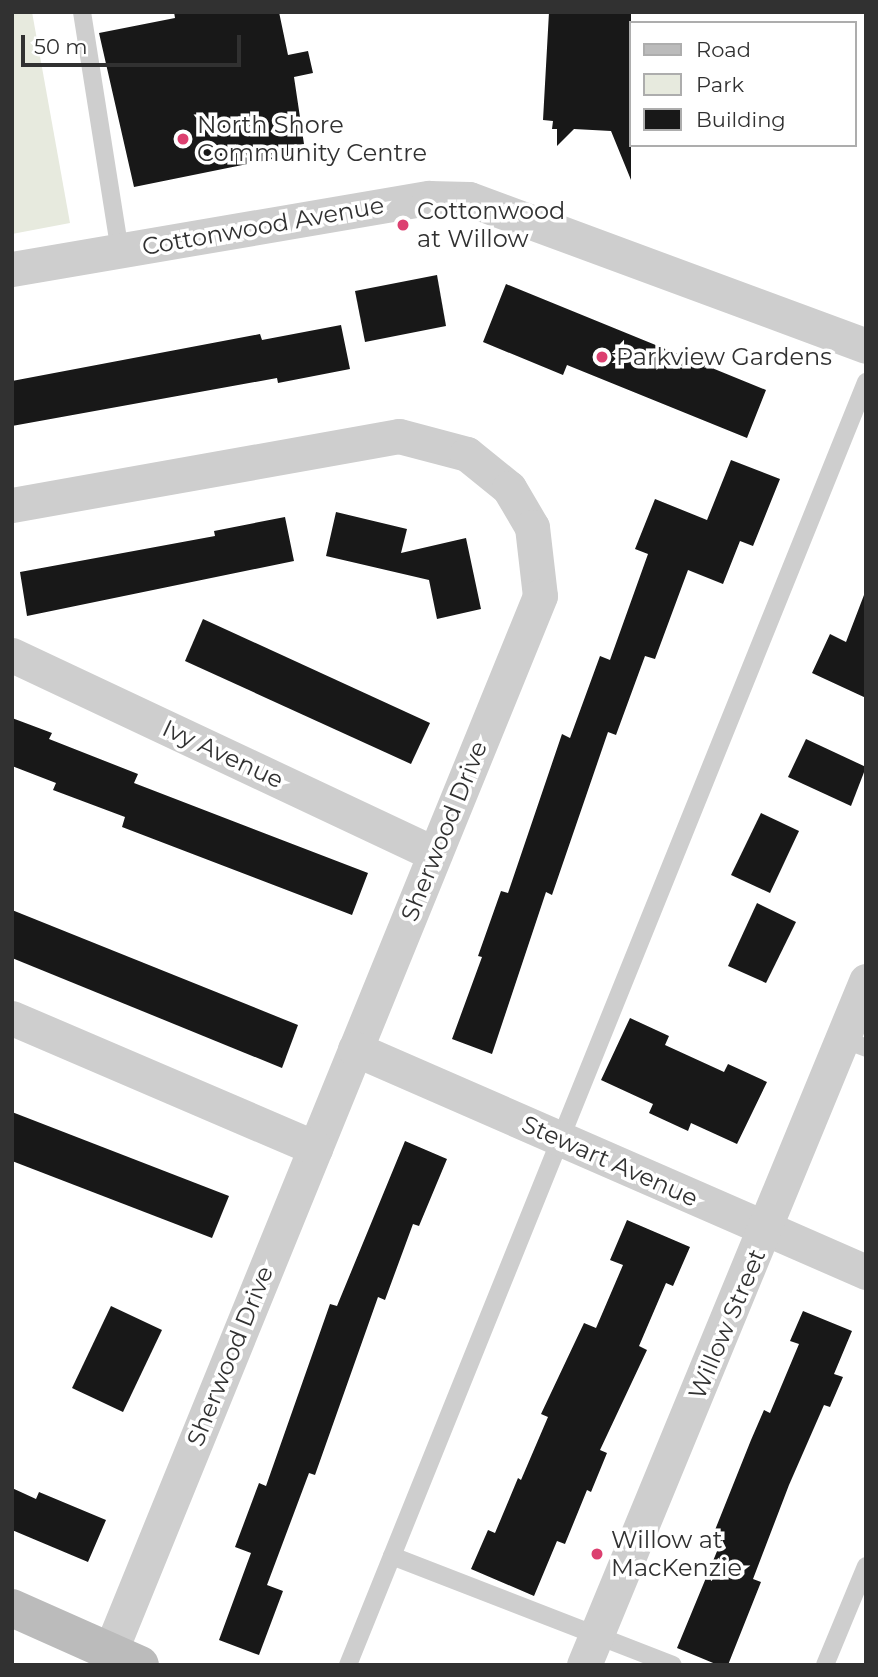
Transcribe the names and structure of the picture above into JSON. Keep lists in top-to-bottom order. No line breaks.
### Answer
{"streets":{"street":["Cottonwood Avenue","Ivy Avenue","Sherwood Drive","Stewart Avenue","Willow Street"]},"crossings":[["Ivy Avenue","Sherwood Drive"],["Sherwood Drive","Stewart Avenue"],["Stewart Avenue","Willow Street"]],"places":["North Shore Community Centre","Cottonwood at Willow","Parkview Gardens","Willow at MacKenzie"],"legend":["Road","Park","Building"],"scale_bar":"50 m"}
